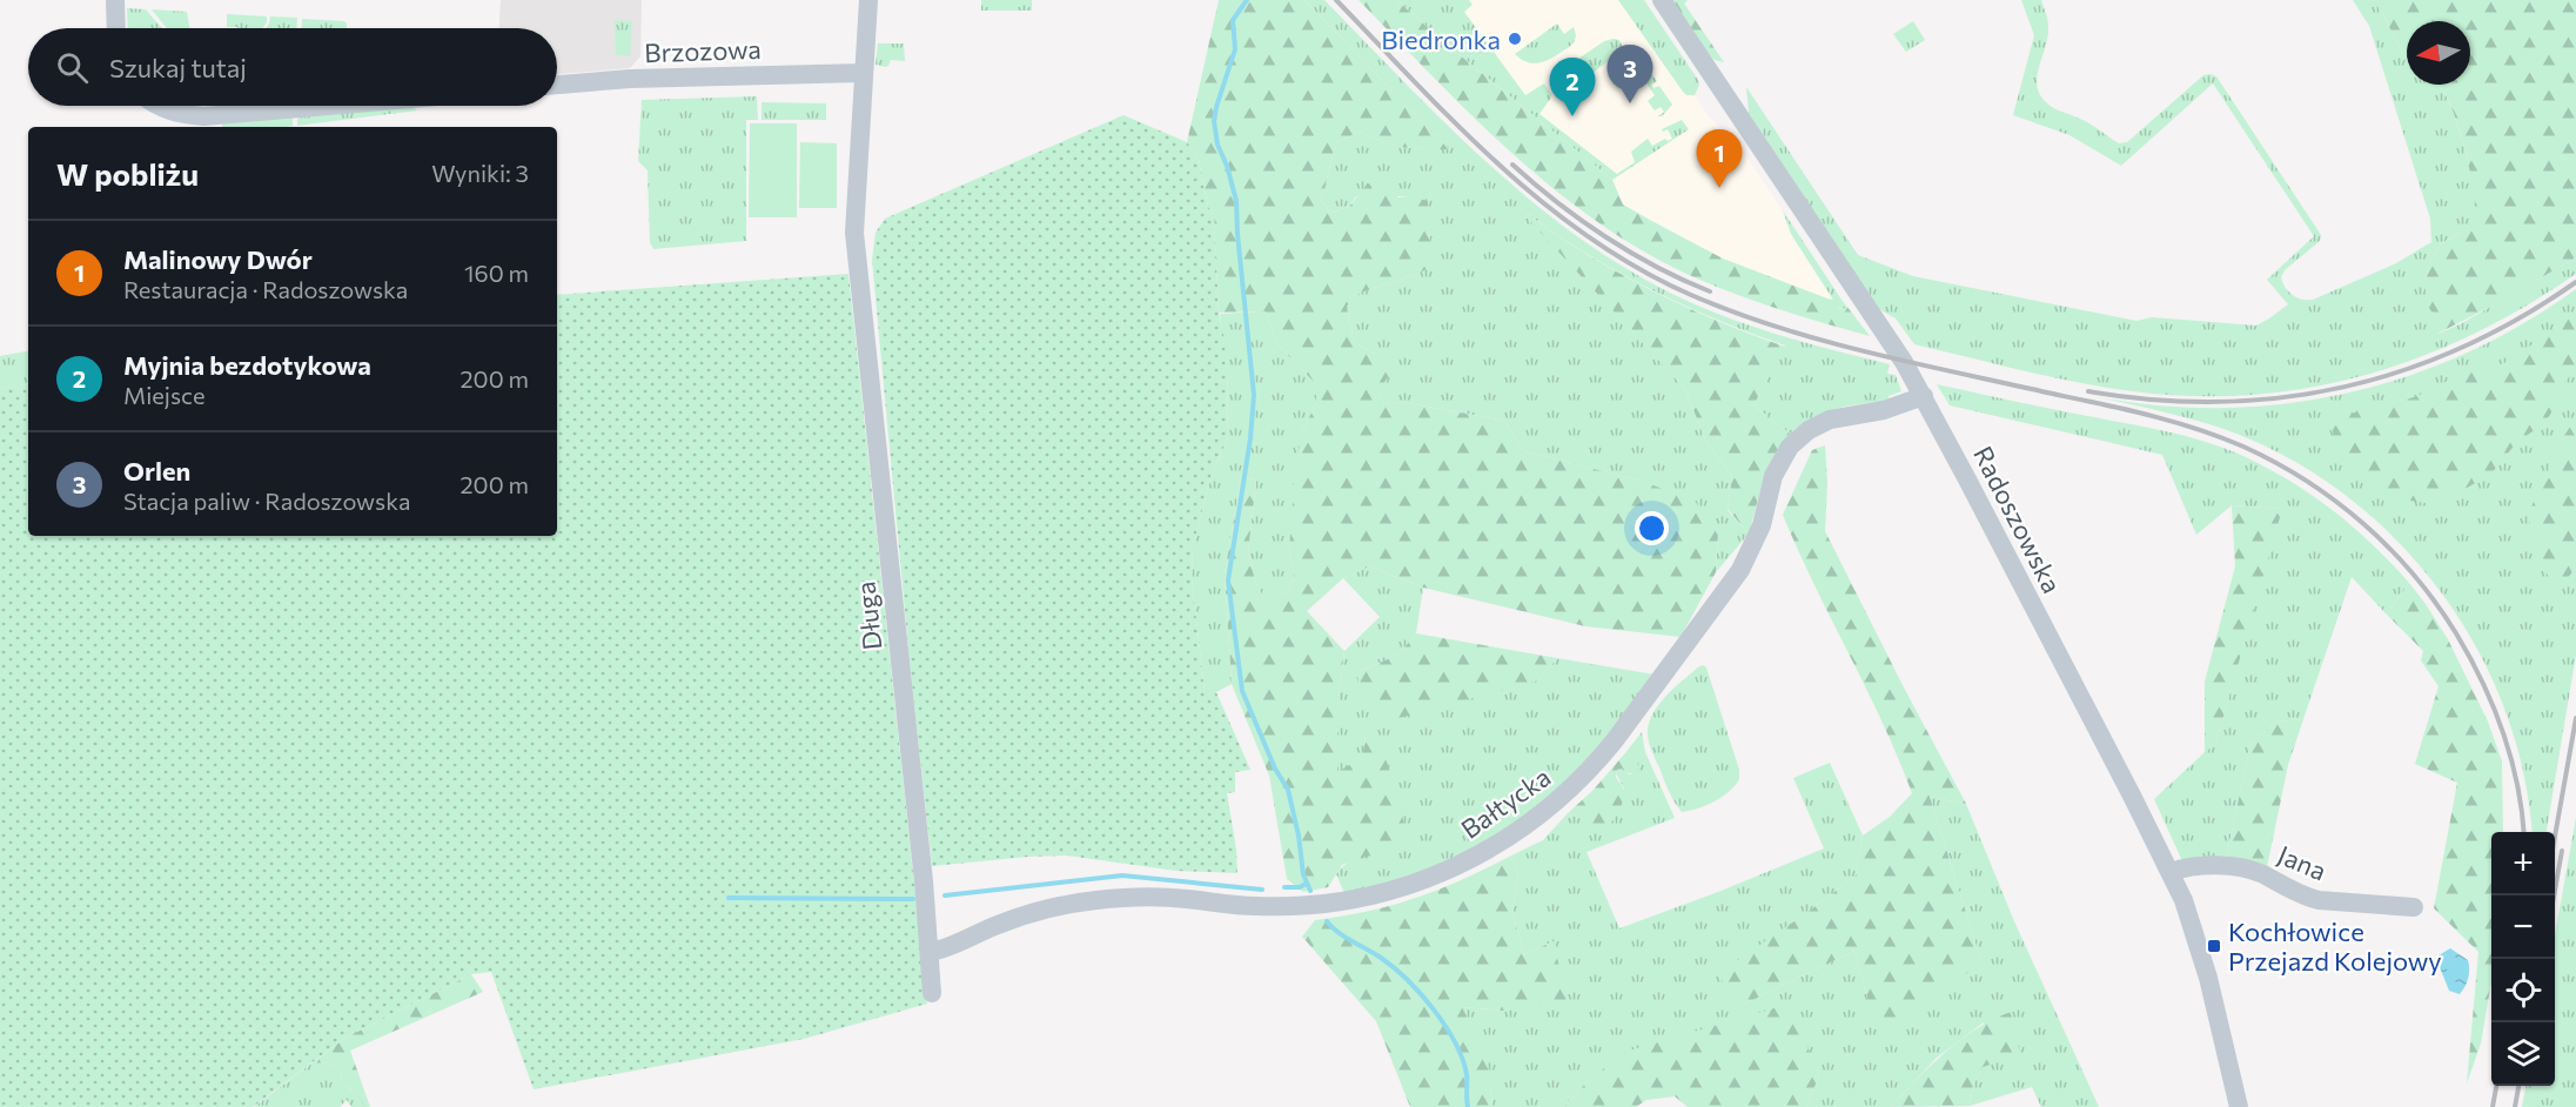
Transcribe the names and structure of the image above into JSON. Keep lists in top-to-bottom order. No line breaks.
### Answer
{"streets":{"street":["Brzozowa","Radoszowska","Długa","Bałtycka","Jana"]},"crossings":[["Brzozowa","Długa"],["Radoszowska","Bałtycka"],["Radoszowska","Jana"],["Długa","Bałtycka"]],"places":{"other":["Biedronka"],"transit":["Kochłowice Przejazd Kolejowy"]},"north":"left","page":{"search":"Szukaj tutaj","pins":["3","2","1"],"heading":["W pobliżu","Wyniki: 3"],"list":[{"mark":"1","name":"Malinowy Dwór","note":"Restauracja · Radoszowska","value":"160 m"},{"mark":"2","name":"Myjnia bezdotykowa","note":"Miejsce","value":"200 m"},{"mark":"3","name":"Orlen","note":"Stacja paliw · Radoszowska","value":"200 m"}],"map_buttons":["+","−"]}}
